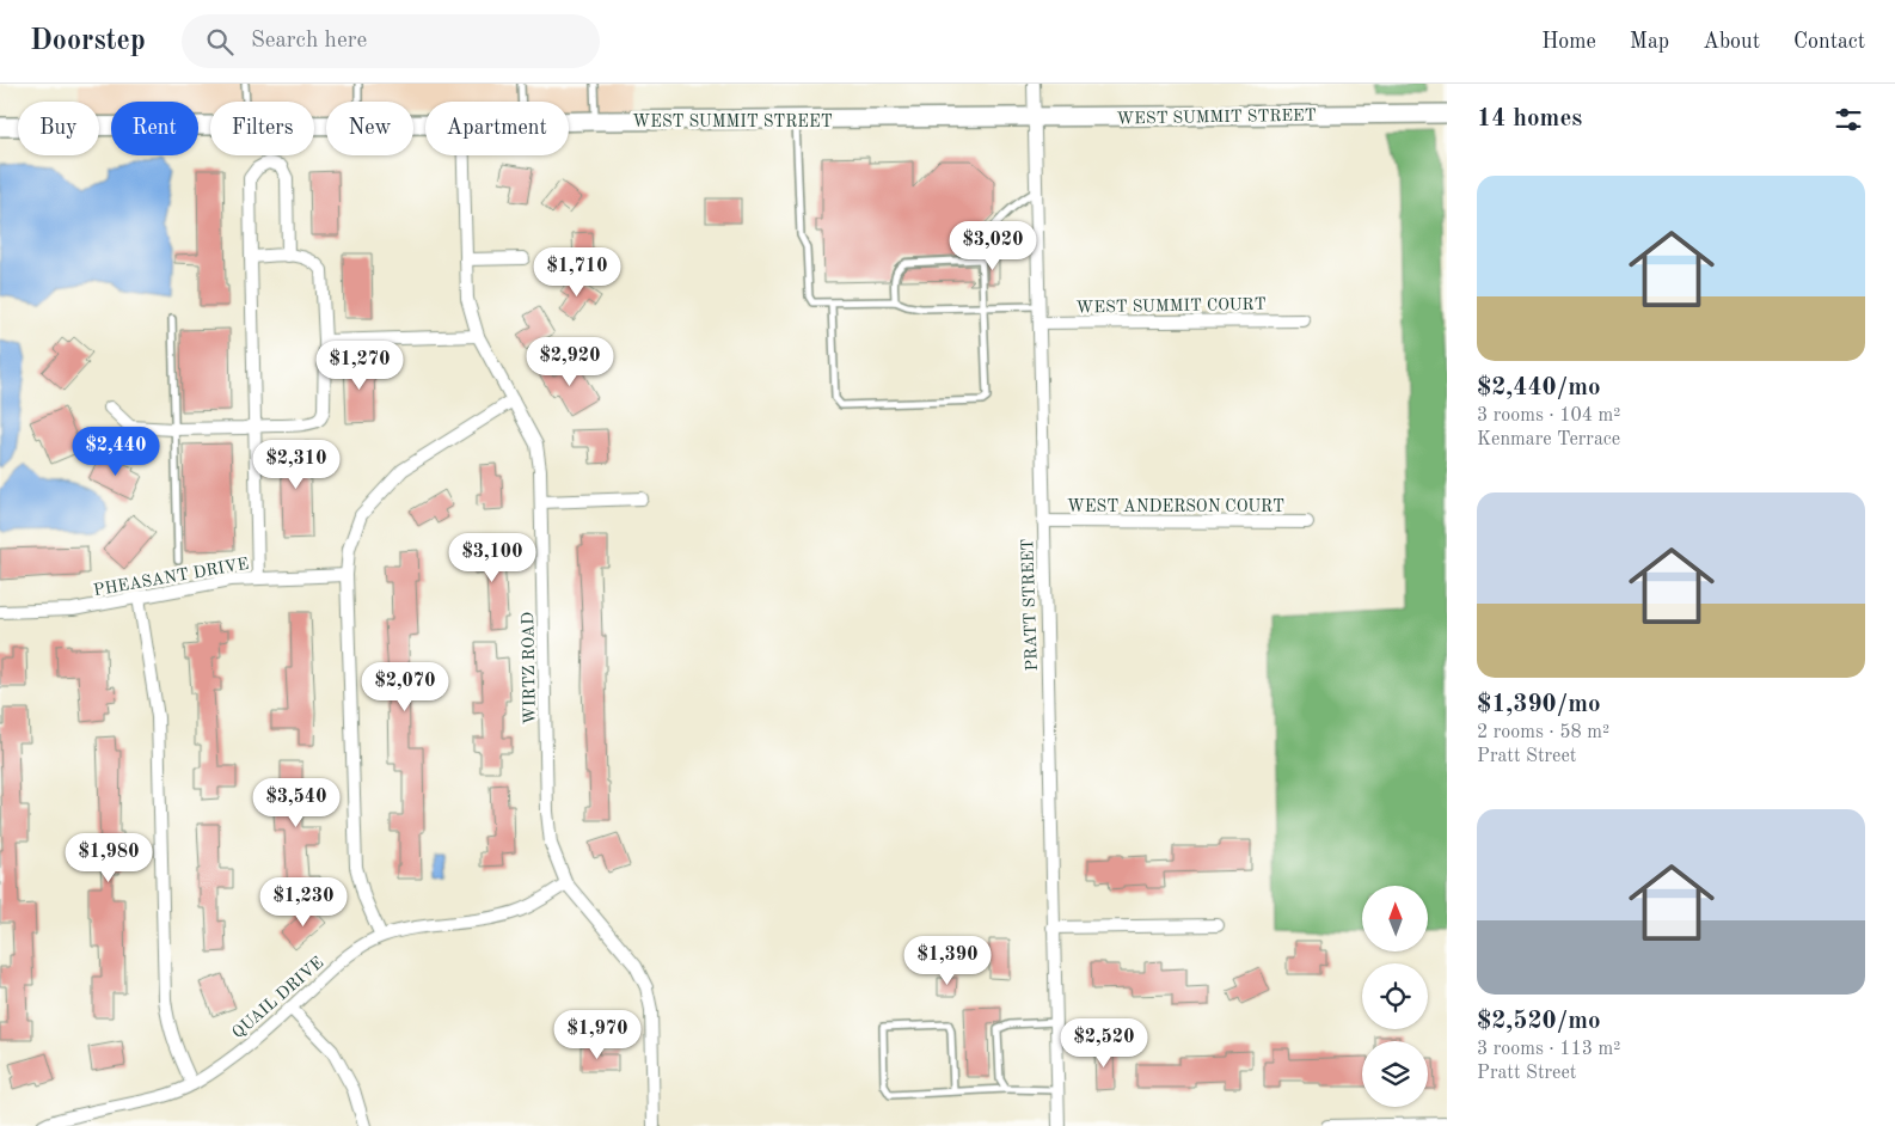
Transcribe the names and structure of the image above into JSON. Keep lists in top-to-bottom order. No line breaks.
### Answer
{"streets":{"street":["WEST SUMMIT STREET","WEST SUMMIT COURT","WEST ANDERSON COURT","PHEASANT DRIVE","PRATT STREET","WIRTZ ROAD","QUAIL DRIVE"]},"crossings":[["WEST SUMMIT STREET","PRATT STREET"],["WEST SUMMIT COURT","PRATT STREET"],["WEST ANDERSON COURT","PRATT STREET"],["WIRTZ ROAD","QUAIL DRIVE"]],"north":"top","page":{"header":"Doorstep","search":"Search here","nav":["Home","Map","About","Contact"],"heading":"14 homes","chip":["Buy","Rent","Filters","New","Apartment"],"list":[{"name":"$2,440/mo","note":"3 rooms · 104 m² · Kenmare Terrace"},{"name":"$1,390/mo","note":"2 rooms · 58 m² · Pratt Street"},{"name":"$2,520/mo","note":"3 rooms · 113 m² · Pratt Street"}],"price":["$3,020","$1,710","$2,920","$1,270","$2,440","$2,310","$3,100","$2,070","$3,540","$1,980","$1,230","$1,390","$1,970","$2,520"]}}
